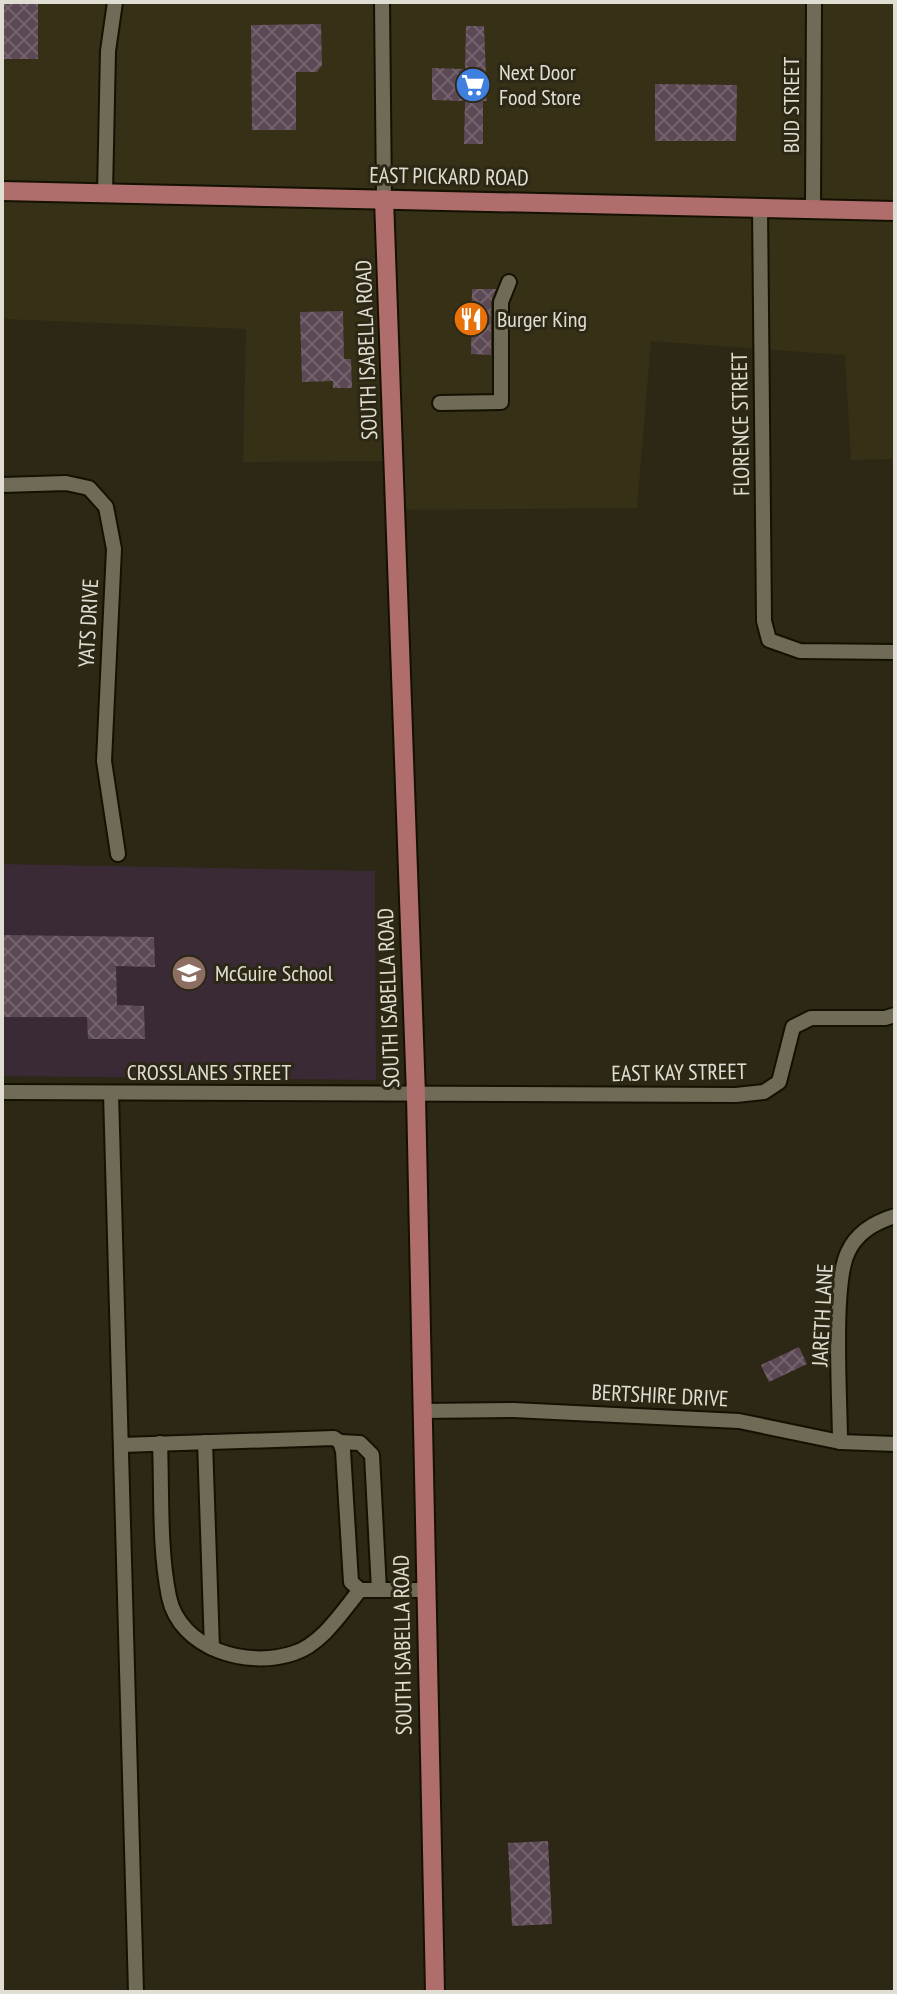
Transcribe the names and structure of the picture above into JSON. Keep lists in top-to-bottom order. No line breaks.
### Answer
{"streets":{"main road":["EAST PICKARD ROAD","SOUTH ISABELLA ROAD"],"street":["BUD STREET","FLORENCE STREET","YATS DRIVE","CROSSLANES STREET","EAST KAY STREET","JARETH LANE","BERTSHIRE DRIVE"]},"crossings":[["BUD STREET","EAST PICKARD ROAD"],["EAST PICKARD ROAD","SOUTH ISABELLA ROAD"],["EAST PICKARD ROAD","FLORENCE STREET"],["SOUTH ISABELLA ROAD","CROSSLANES STREET"],["SOUTH ISABELLA ROAD","EAST KAY STREET"],["SOUTH ISABELLA ROAD","BERTSHIRE DRIVE"],["CROSSLANES STREET","EAST KAY STREET"],["JARETH LANE","BERTSHIRE DRIVE"]],"places":{"supermarket":["Next Door Food Store"],"restaurant":["Burger King"],"school or university":["McGuire School"]}}
